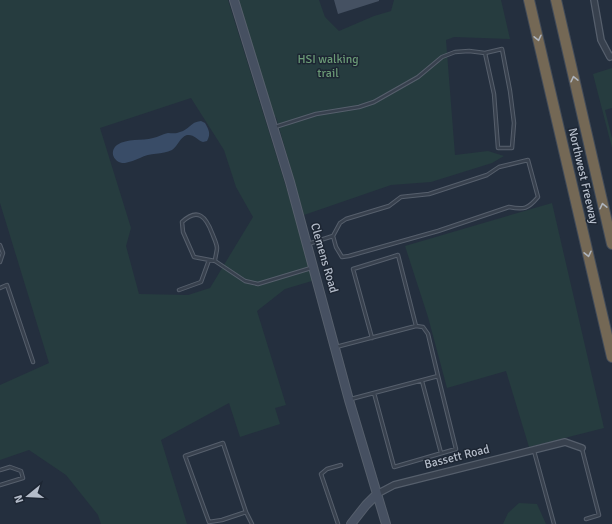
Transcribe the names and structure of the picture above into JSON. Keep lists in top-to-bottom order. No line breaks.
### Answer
{"streets":{"highway":["Northwest Freeway"],"street":["Clemens Road","Bassett Road"]},"crossings":[["Clemens Road","Bassett Road"]],"parks":["HSI walking trail"],"north":"left"}
